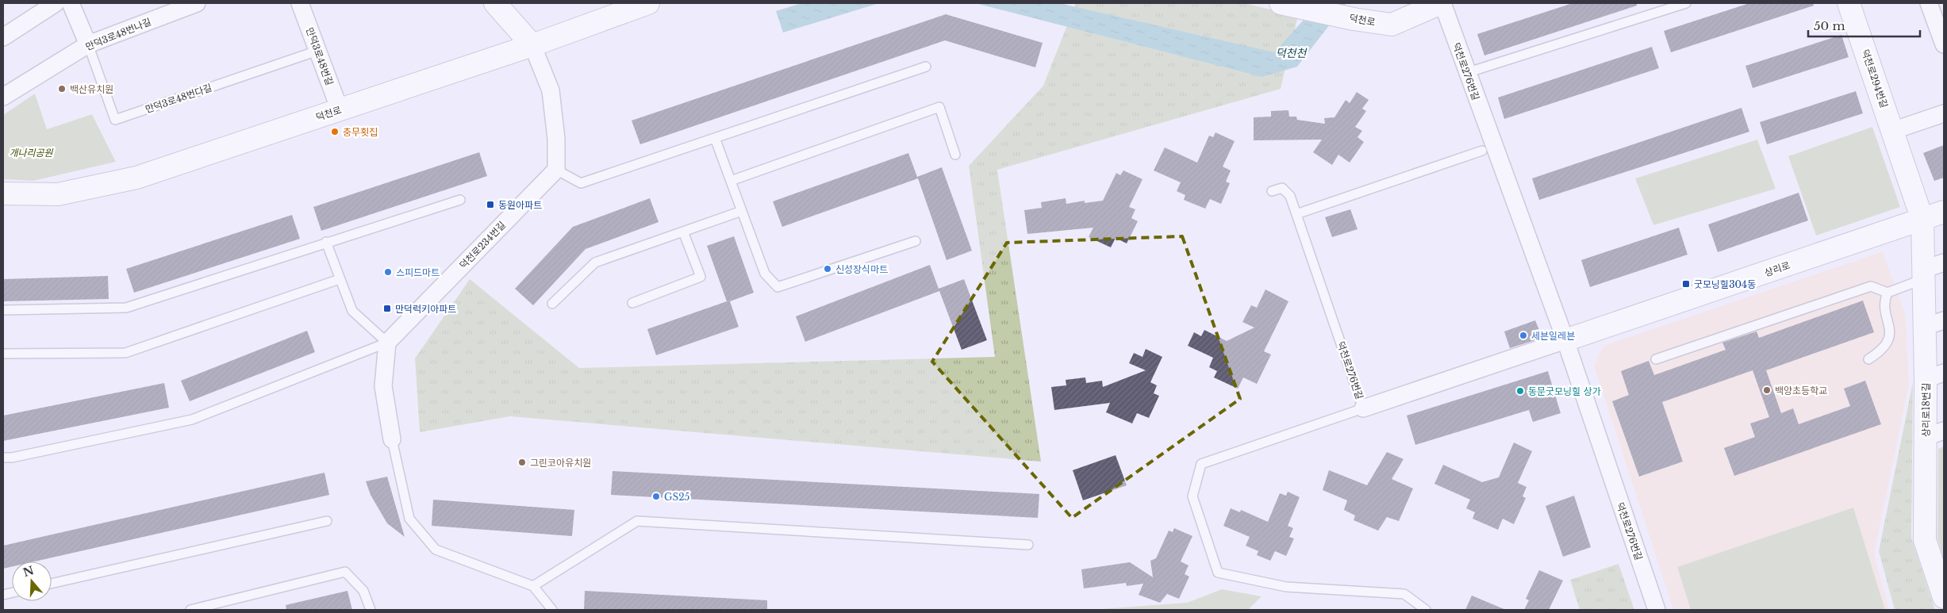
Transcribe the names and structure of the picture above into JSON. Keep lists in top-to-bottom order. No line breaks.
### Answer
{"streets":{"street":["덕천로","만덕3로48번나길","만덕3로48번길","덕천로276번길","덕천로294번길","덕천로234번길","상리로","상리로18번길"],"lane":["만덕3로48번다길"]},"crossings":[["덕천로","만덕3로48번길"],["덕천로","덕천로276번길"],["만덕3로48번나길","만덕3로48번다길"],["만덕3로48번길","만덕3로48번다길"],["덕천로276번길","상리로"],["덕천로294번길","상리로"],["덕천로294번길","상리로18번길"],["상리로","상리로18번길"]],"water":["덕천천"],"parks":["개나리공원"],"places":{"other":["백산유치원","충무횟집","신성장식마트","스피드마트","세븐일레븐","백양초등학교","동문굿모닝힐 상가","그린코아유치원","GS25"],"transit":["동원아파트","굿모닝힐304동","만덕럭키아파트"]},"scale_bar":"50 m","north":"top"}
